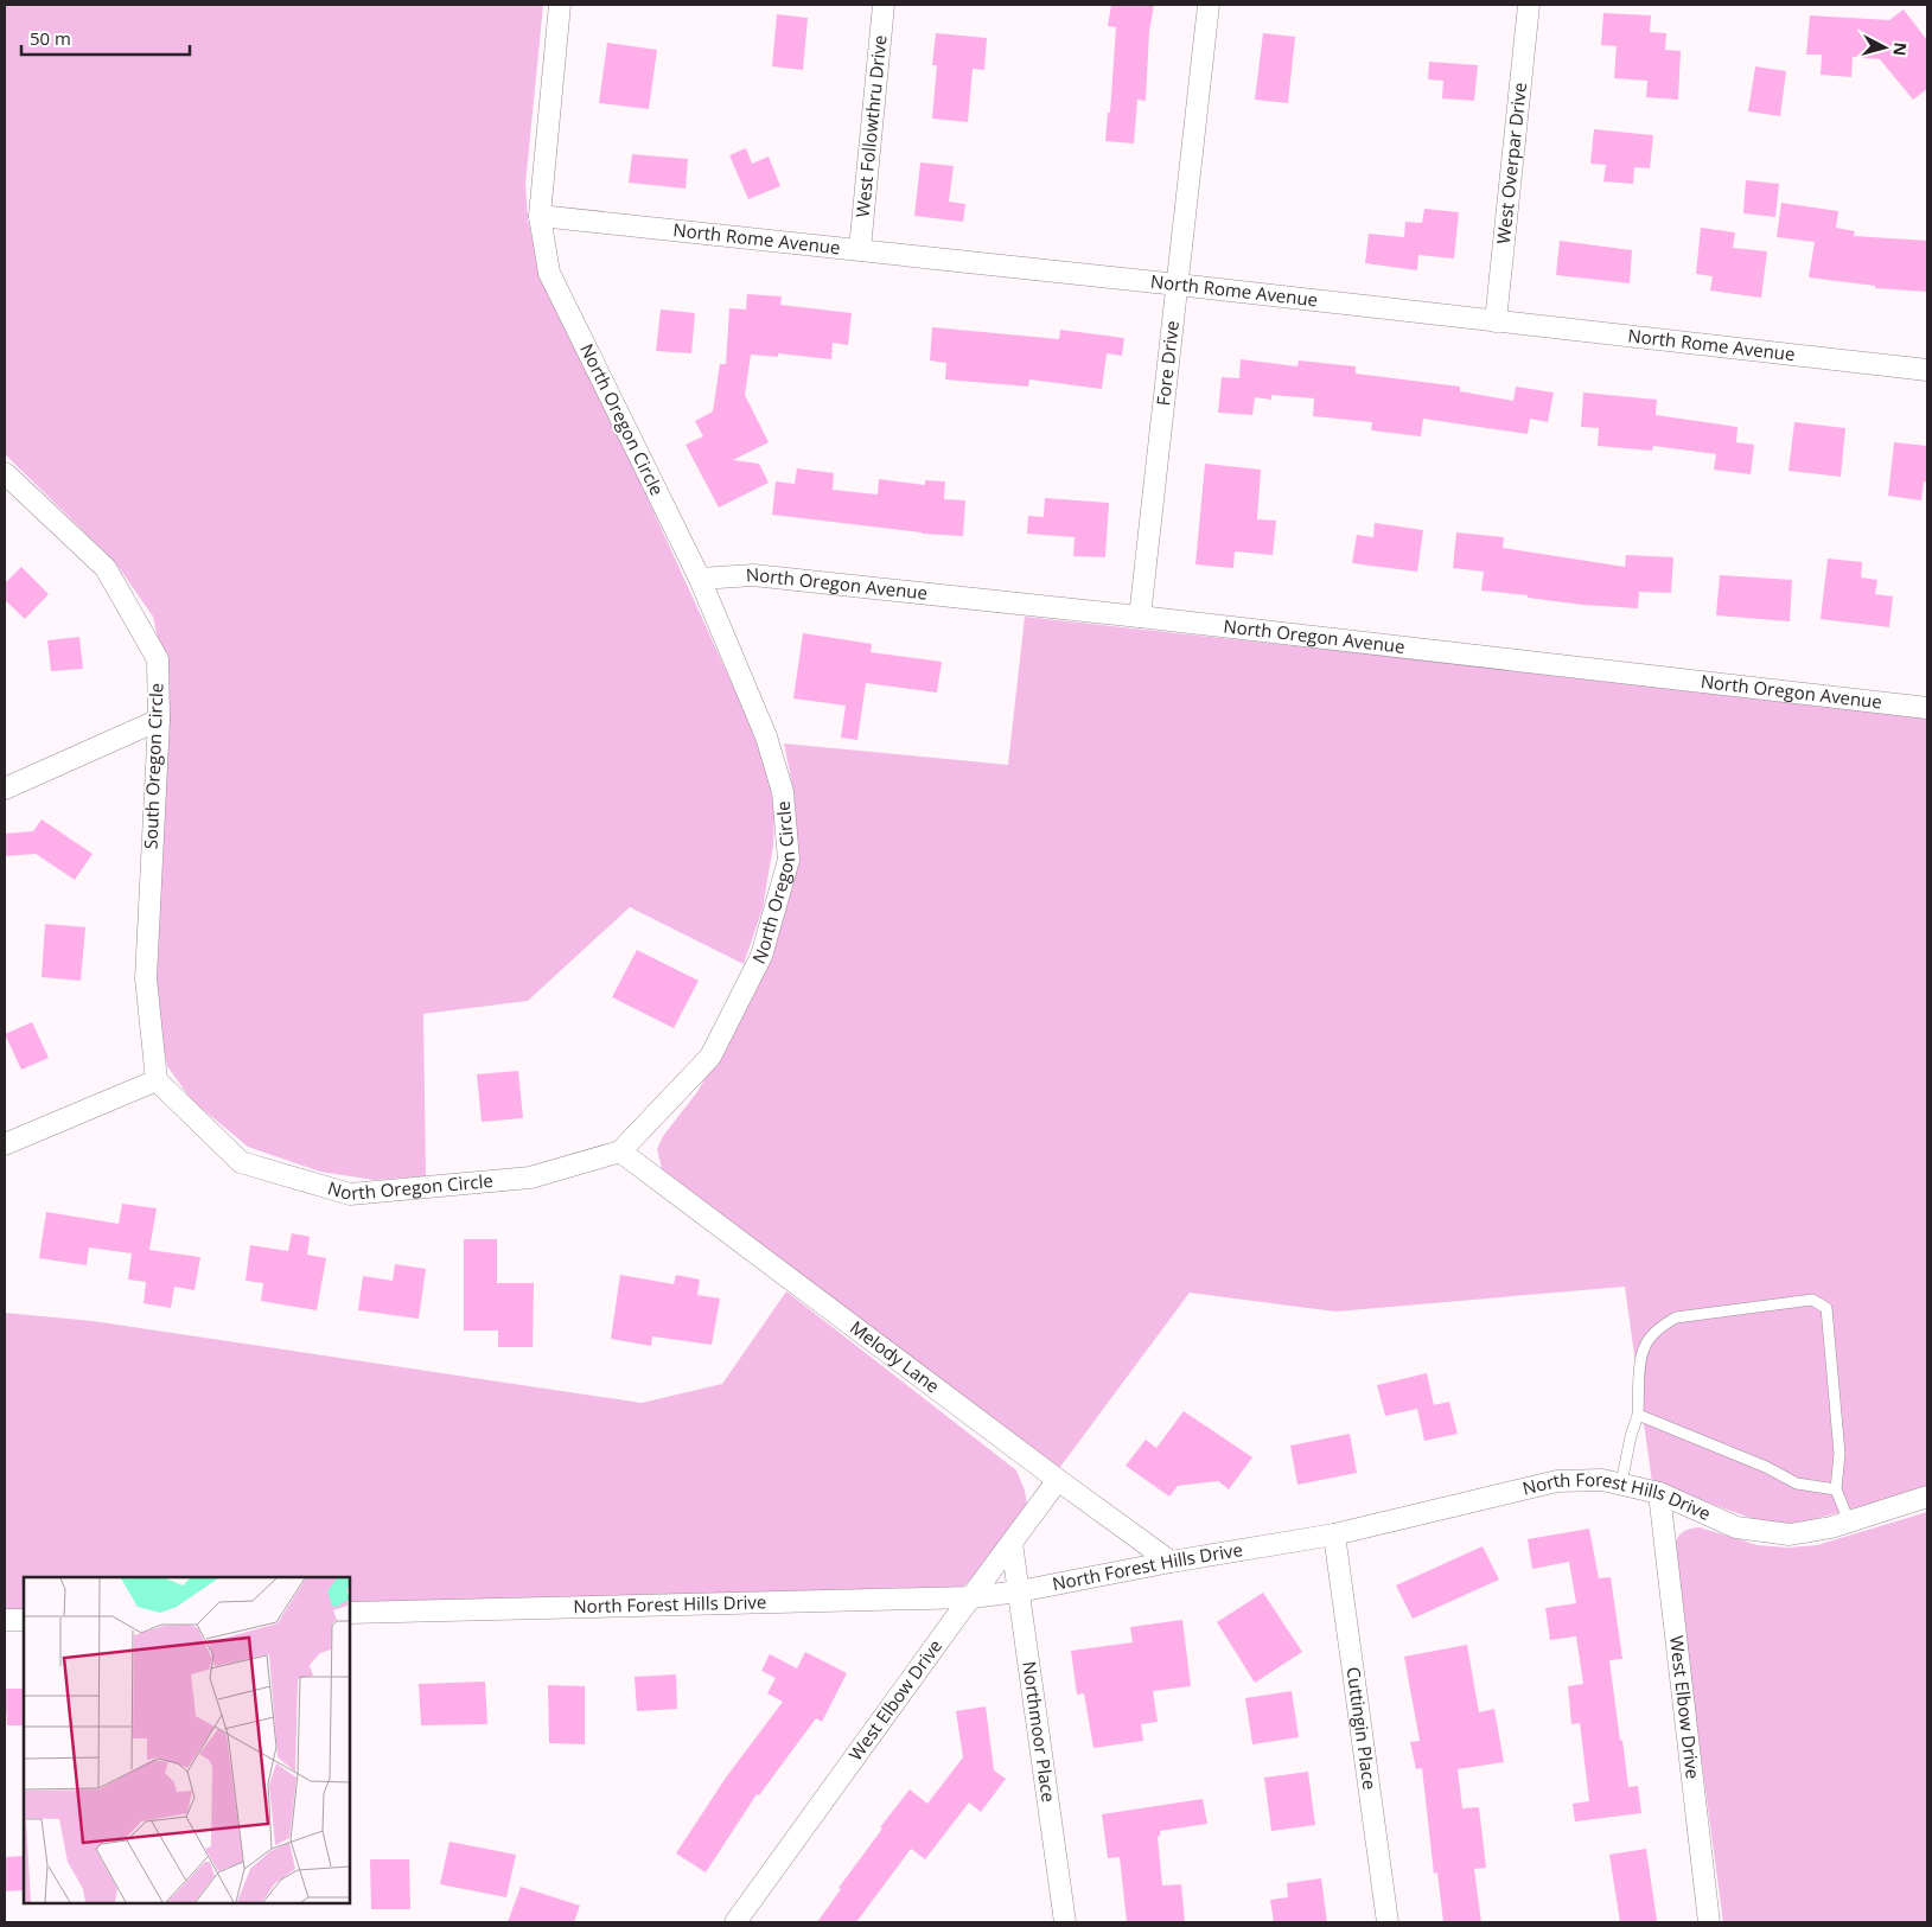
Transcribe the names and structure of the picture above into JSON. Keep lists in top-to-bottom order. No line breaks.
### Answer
{"streets":{"street":["West Followthru Drive","West Overpar Drive","North Rome Avenue","Fore Drive","North Oregon Circle","North Oregon Avenue","South Oregon Circle","Melody Lane","North Forest Hills Drive","West Elbow Drive","Cuttingin Place","Northmoor Place"]},"crossings":[["West Followthru Drive","North Rome Avenue"],["West Overpar Drive","North Rome Avenue"],["North Rome Avenue","Fore Drive"],["North Rome Avenue","North Oregon Circle"],["Fore Drive","North Oregon Avenue"],["North Oregon Circle","North Oregon Avenue"],["North Oregon Circle","South Oregon Circle"],["North Oregon Circle","Melody Lane"],["Melody Lane","North Forest Hills Drive"],["Melody Lane","West Elbow Drive"],["North Forest Hills Drive","West Elbow Drive"],["North Forest Hills Drive","Cuttingin Place"],["North Forest Hills Drive","Northmoor Place"],["West Elbow Drive","Northmoor Place"]],"scale_bar":"50 m","north":"right"}
